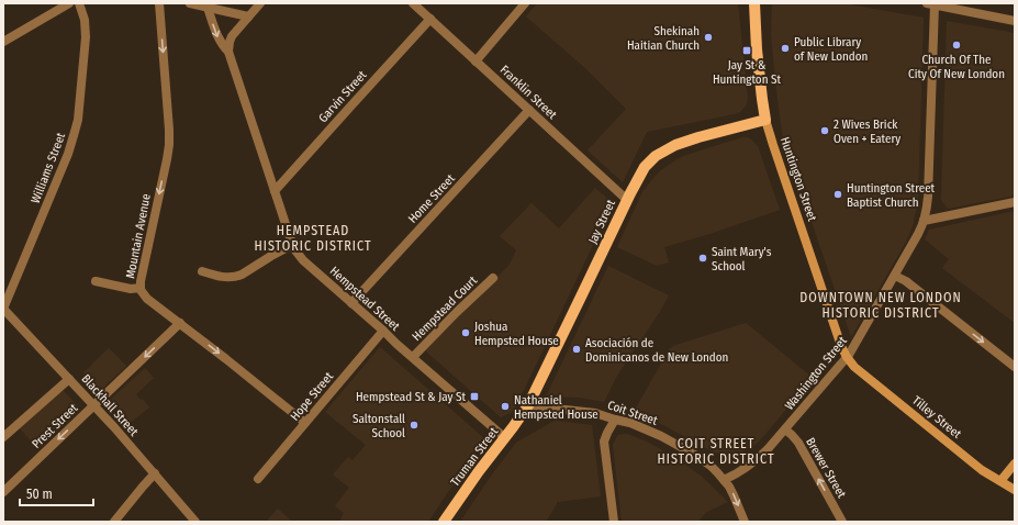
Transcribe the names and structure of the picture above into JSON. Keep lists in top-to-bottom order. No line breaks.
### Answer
{"streets":{"main road":["Huntington Street","Jay Street","Tilley Street","Truman Street"],"street":["Franklin Street","Garvin Street","Williams Street","Home Street","Mountain Avenue","Hempstead Street","Hempstead Court","Washington Street","Hope Street","Blackhall Street","Coit Street","Prest Street","Brewer Street"]},"crossings":[["Franklin Street","Garvin Street"],["Franklin Street","Home Street"],["Franklin Street","Jay Street"],["Garvin Street","Hempstead Street"],["Williams Street","Blackhall Street"],["Huntington Street","Jay Street"],["Huntington Street","Washington Street"],["Huntington Street","Tilley Street"],["Home Street","Hempstead Street"],["Jay Street","Coit Street"],["Jay Street","Truman Street"],["Mountain Avenue","Hope Street"],["Mountain Avenue","Prest Street"],["Hempstead Street","Hempstead Court"],["Hempstead Street","Hope Street"],["Hempstead Street","Truman Street"],["Washington Street","Coit Street"],["Washington Street","Tilley Street"],["Washington Street","Brewer Street"],["Blackhall Street","Prest Street"],["Coit Street","Truman Street"]],"one_way":["Mountain Avenue","Brewer Street"],"districts":["HEMPSTEAD HISTORIC DISTRICT","DOWNTOWN NEW LONDON HISTORIC DISTRICT","COIT STREET HISTORIC DISTRICT"],"places":{"other":["Shekinah Haitian Church","Church Of The City Of New London","Public Library of New London","2 Wives Brick Oven + Eatery","Huntington Street Baptist Church","Saint Mary's School","Joshua Hempsted House","Asociación de Dominicanos de New London","Nathaniel Hempsted House","Saltonstall School"],"transit":["Jay St & Huntington St","Hempstead St & Jay St"]},"scale_bar":"50 m"}
